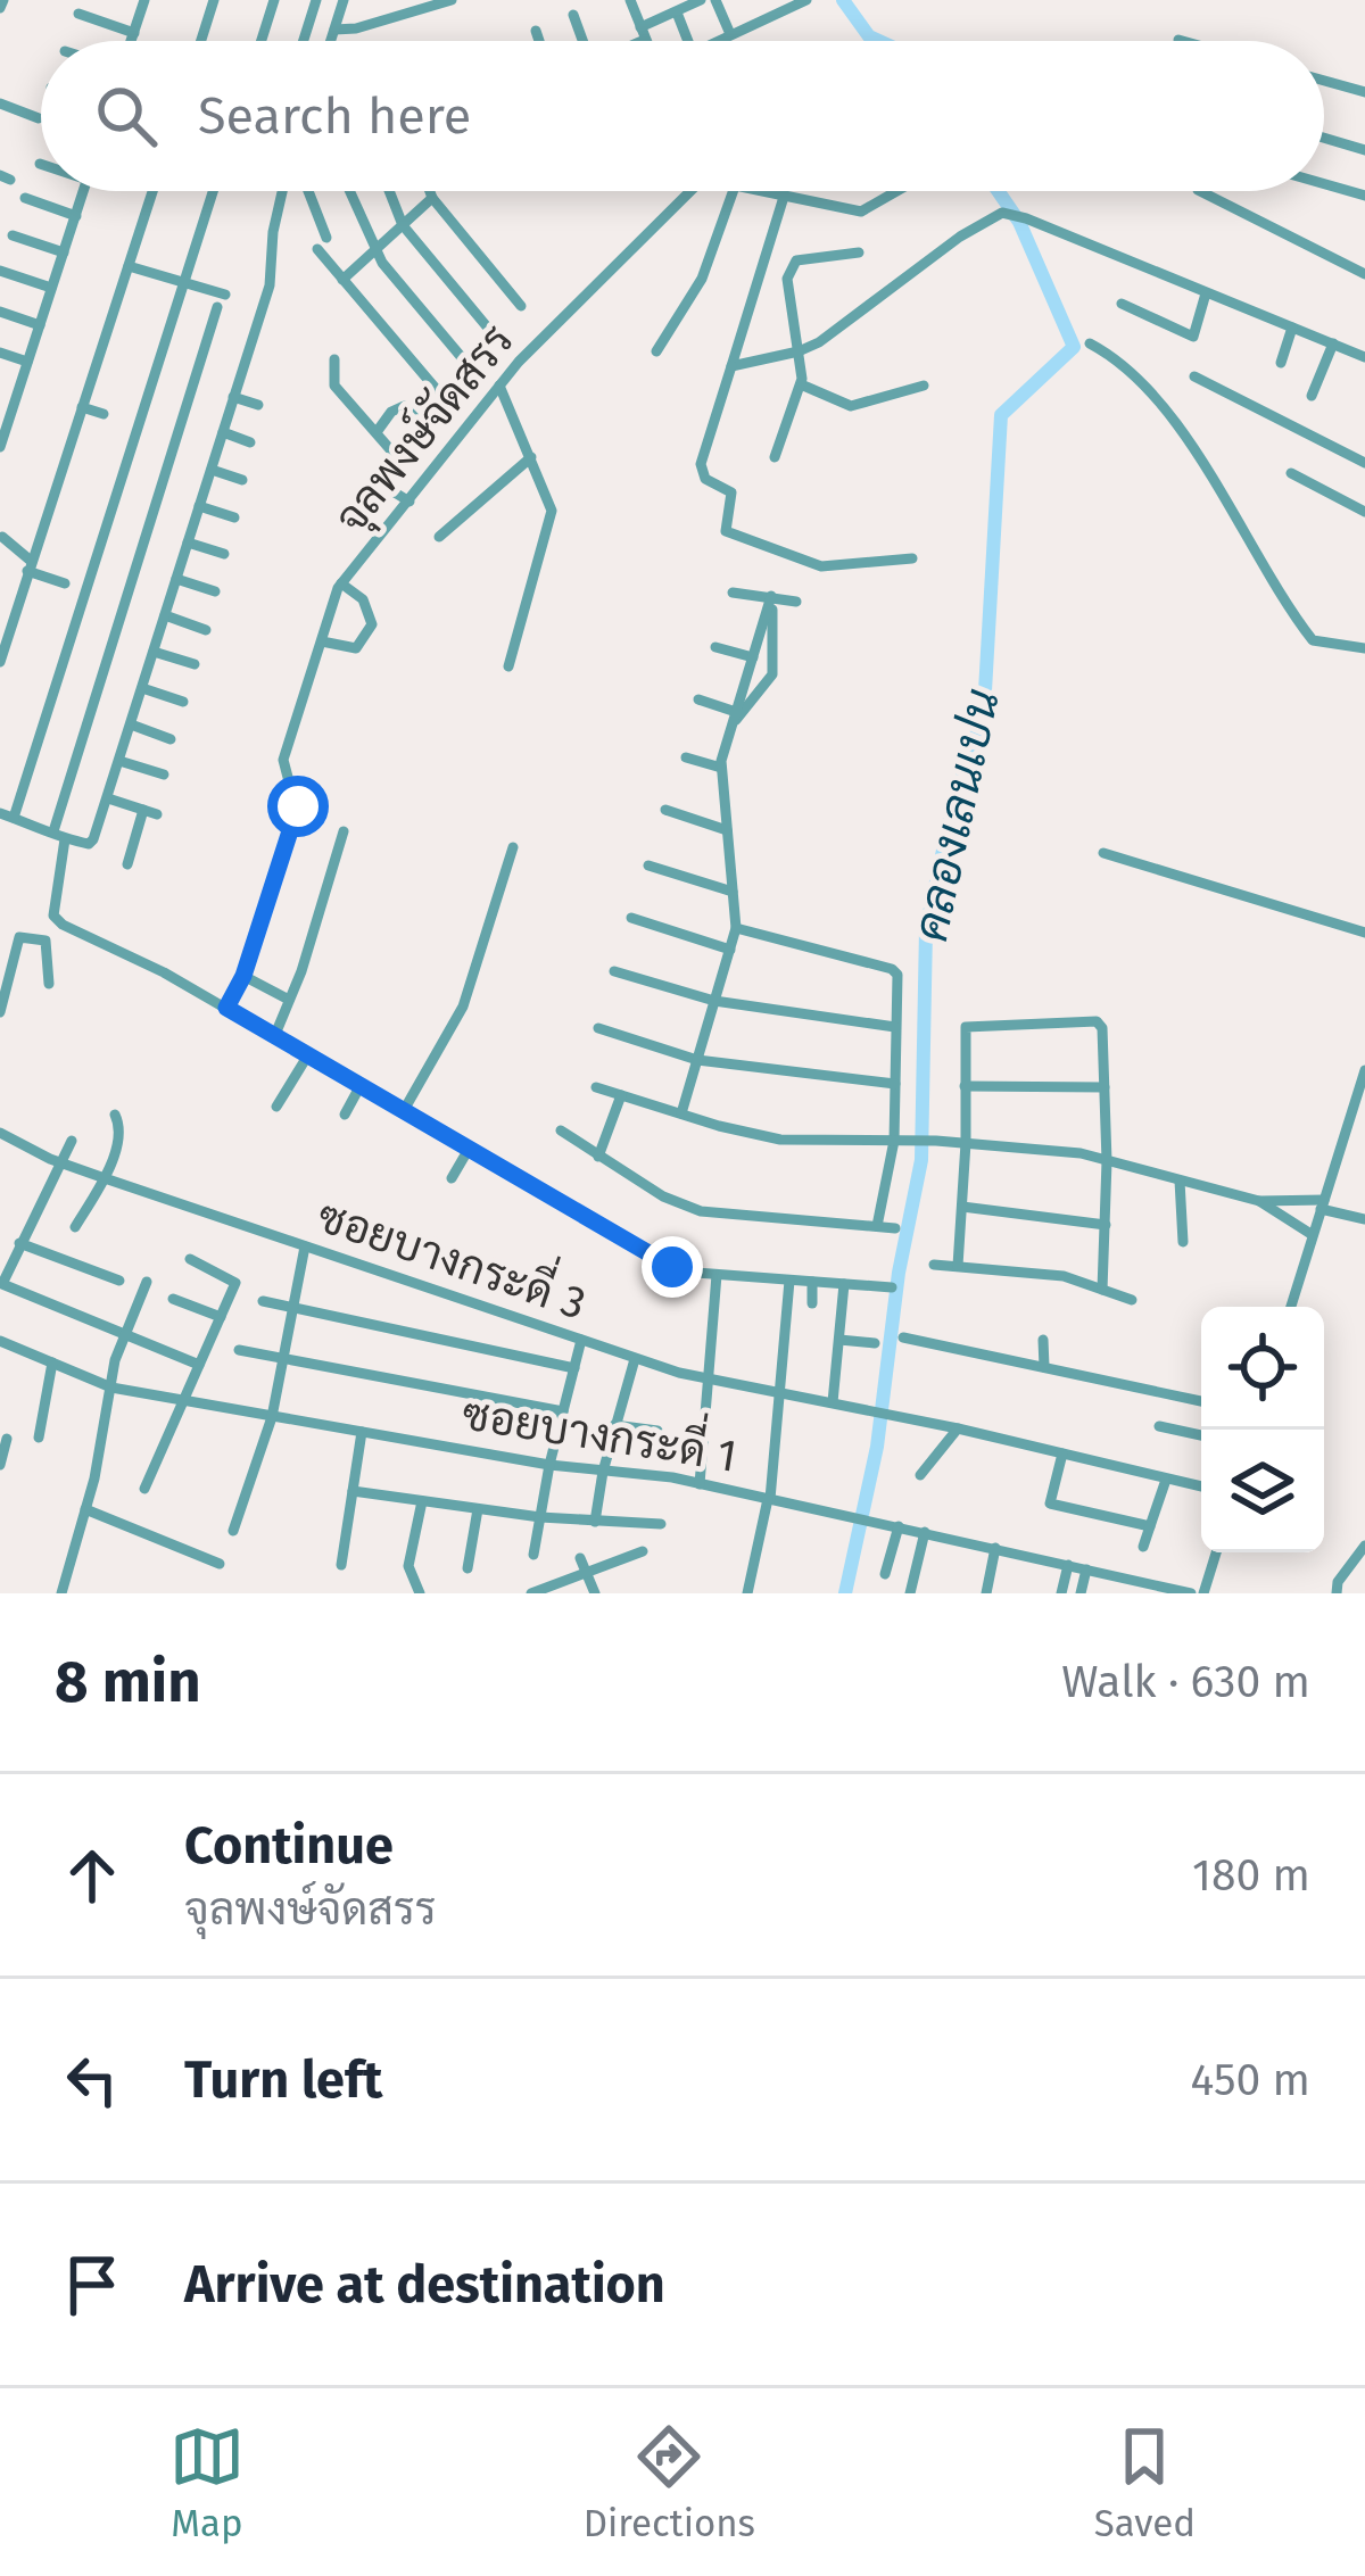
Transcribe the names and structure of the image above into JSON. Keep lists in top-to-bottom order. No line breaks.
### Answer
{"streets":{"street":["จุลพงษ์จัดสรร","ซอยบางกระดี่ 3","ซอยบางกระดี่ 1"]},"water":["คลองเลนเปน"],"page":{"search":"Search here","heading":["8 min","Walk · 630 m"],"list":[["Continue","จุลพงษ์จัดสรร","180 m"],["Turn left","450 m"],"Arrive at destination"],"nav":["Map","Directions","Saved"]}}
